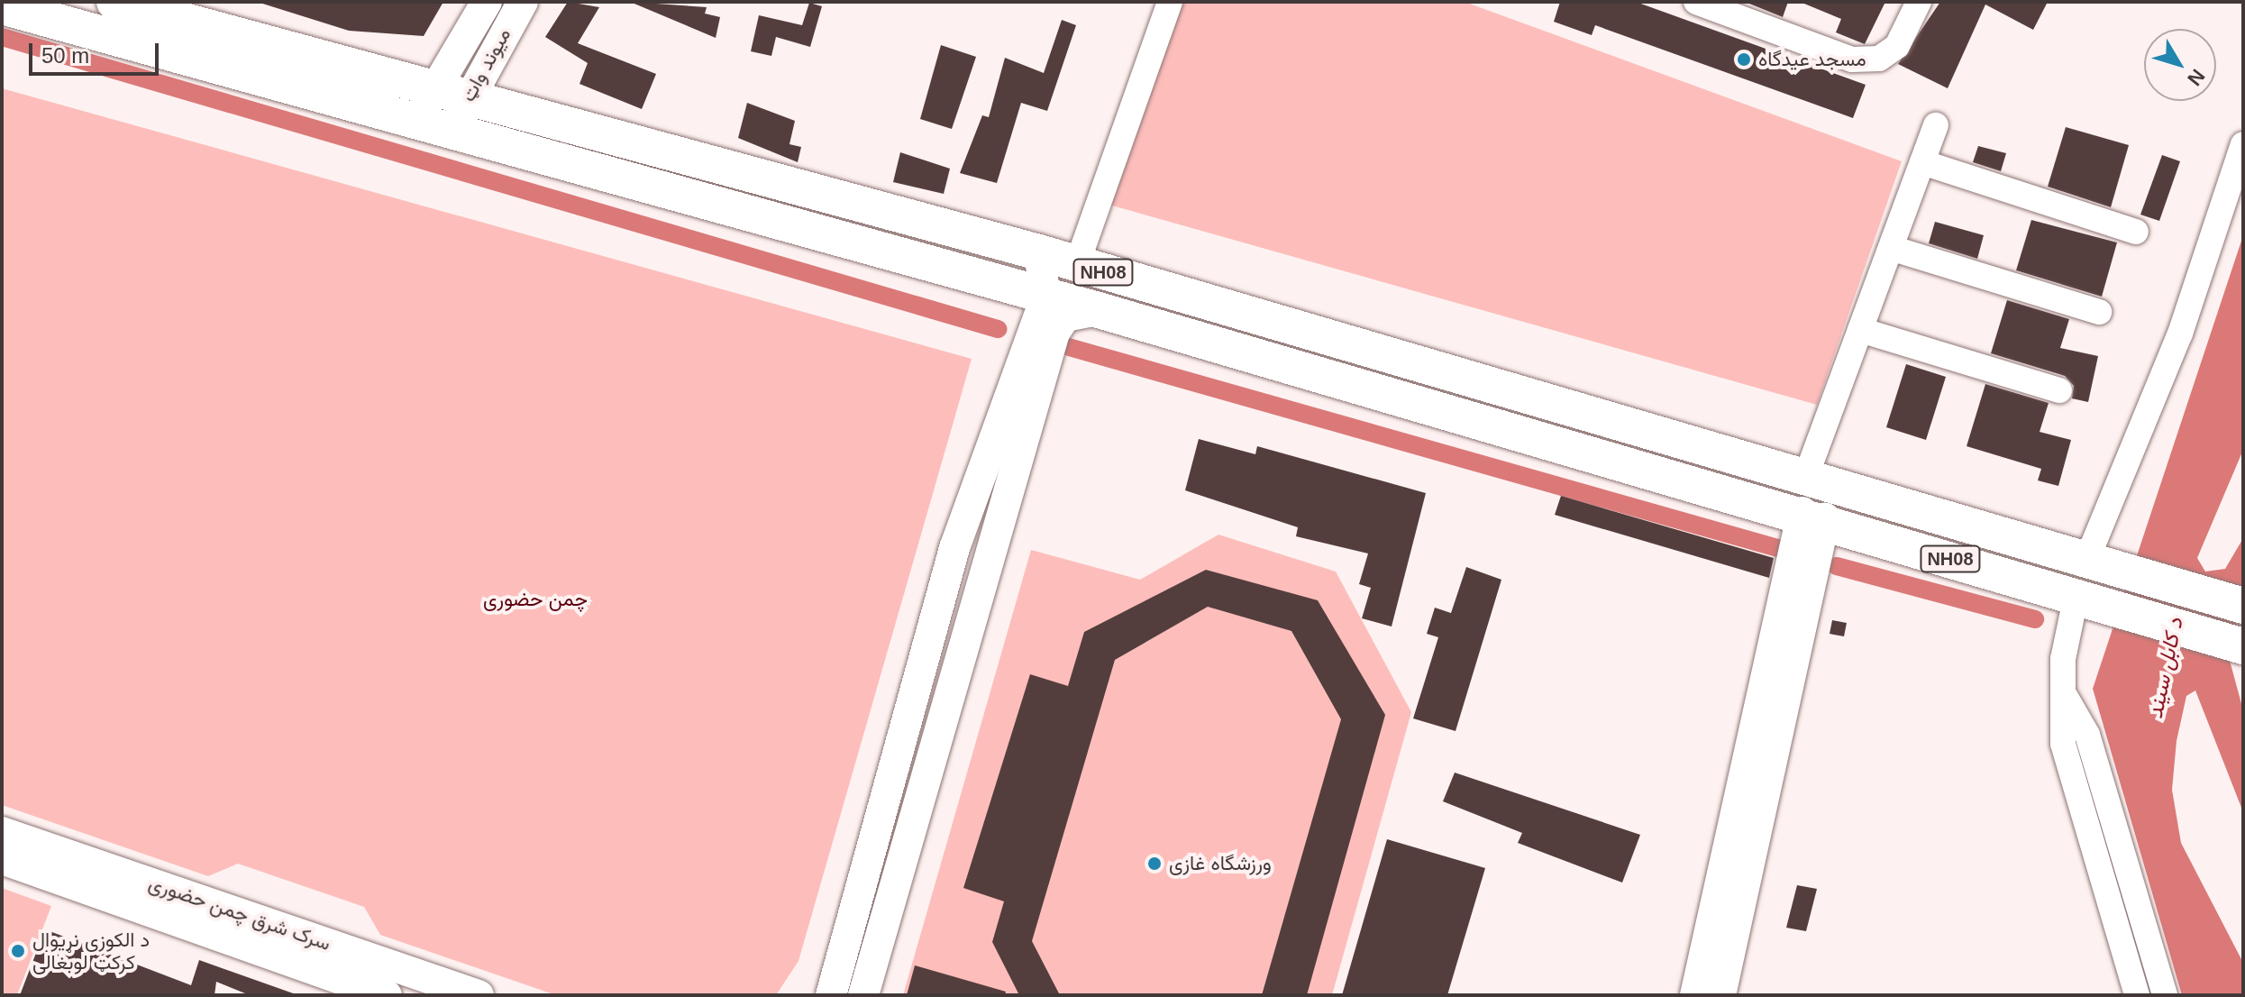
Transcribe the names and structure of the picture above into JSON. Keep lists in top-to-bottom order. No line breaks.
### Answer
{"streets":{"highway":["NH08"],"main road":["میوند واټ","سرک شرق چمن حضوری"]},"crossings":[["میوند واټ","NH08"]],"water":["د کابل سيند"],"parks":["چمن حضوری"],"places":["مسجد عیدگاه","ورزشگاه غازی","د الکوزی نړیوال کرکټ لوبغالی"],"scale_bar":"50 m","north":"bottom right"}
